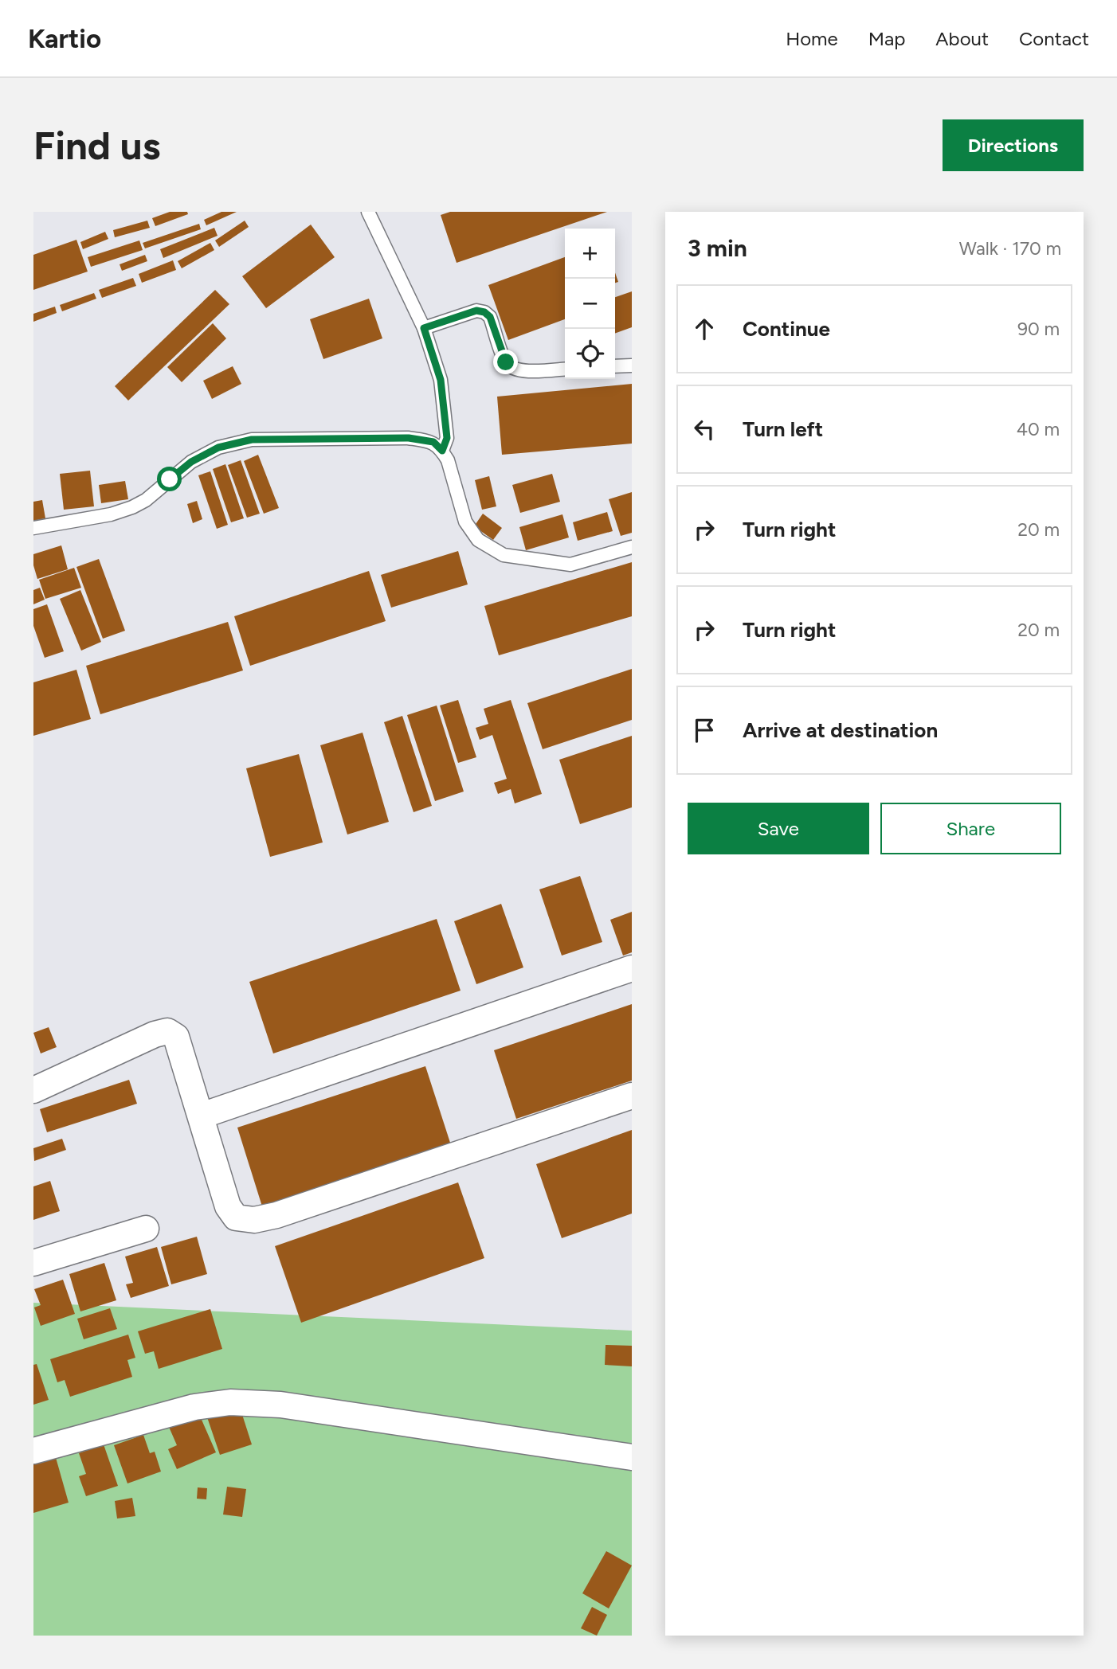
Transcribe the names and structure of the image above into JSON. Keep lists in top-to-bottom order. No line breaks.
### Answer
{"page":{"header":"Kartio","nav":["Home","Map","About","Contact"],"buttons":["Directions",["Save","Share"]],"title":"Find us","heading":["3 min","Walk · 170 m"],"map_buttons":["+","−"],"list":[["Continue","90 m"],["Turn left","40 m"],["Turn right","20 m"],["Turn right","20 m"],"Arrive at destination"]}}
